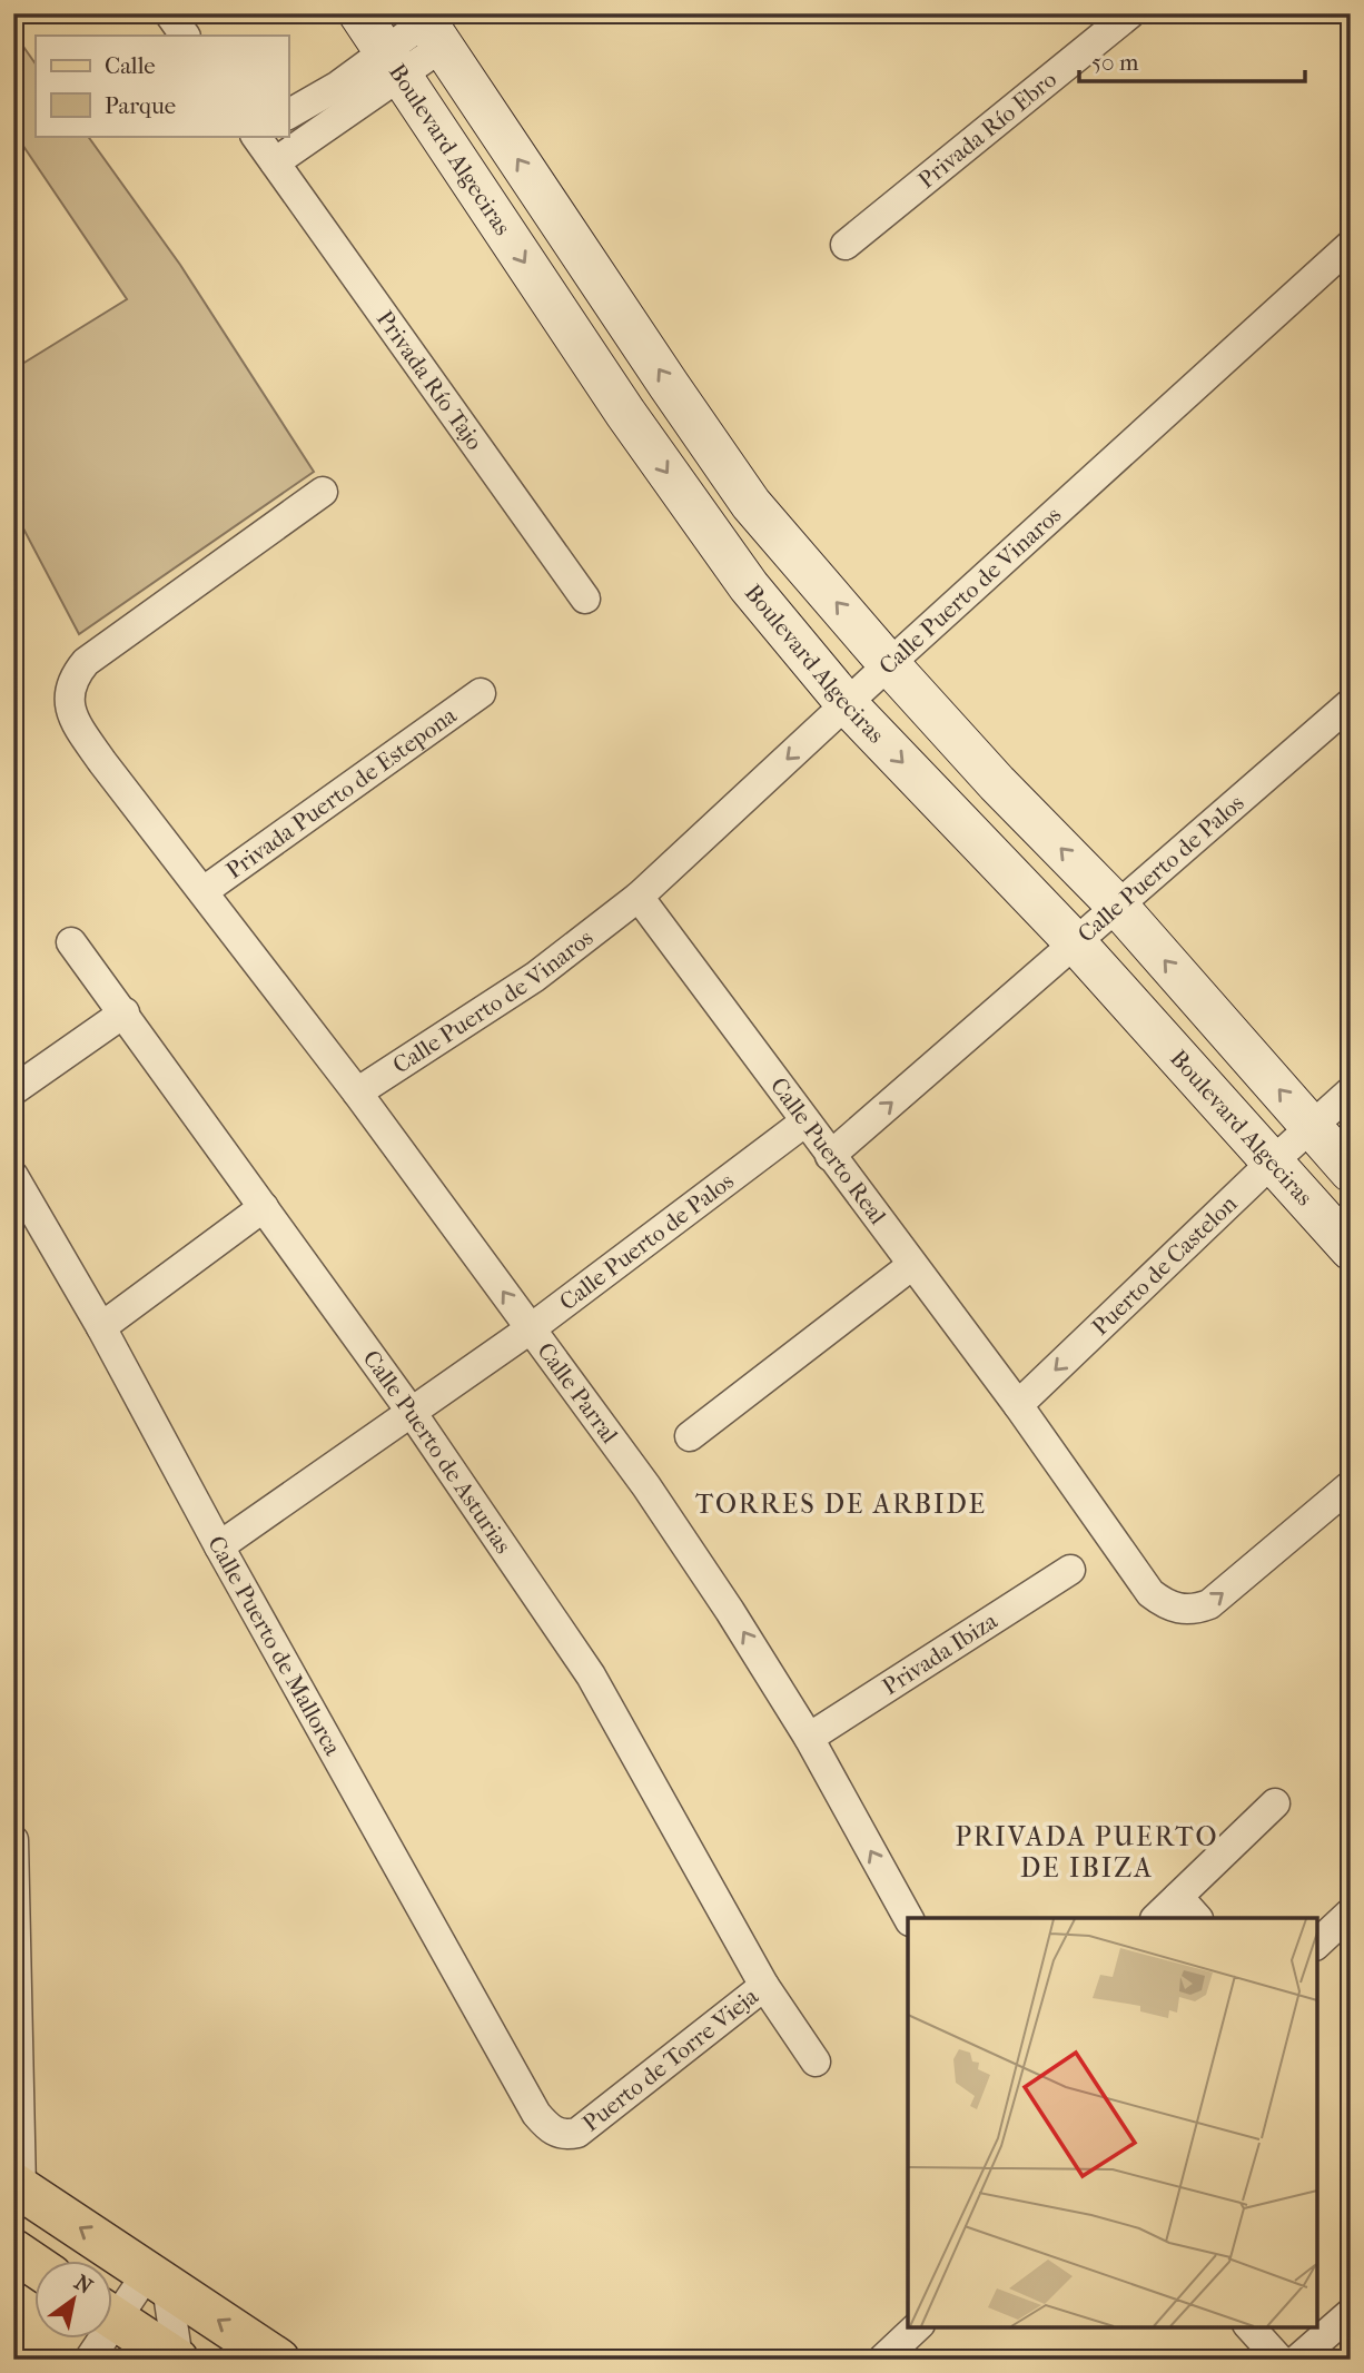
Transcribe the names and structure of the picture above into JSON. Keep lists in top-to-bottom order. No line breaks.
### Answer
{"streets":{"street":["Privada Río Ebro","Boulevard Algeciras","Privada Río Tajo","Calle Puerto de Vinaros","Privada Puerto de Estepona","Calle Puerto de Palos","Calle Puerto Real","Puerto de Castelon","Calle Parral","Calle Puerto de Asturias","Calle Puerto de Mallorca","Privada Ibiza","Puerto de Torre Vieja"]},"crossings":[["Boulevard Algeciras","Calle Puerto de Vinaros"],["Boulevard Algeciras","Calle Puerto de Palos"],["Boulevard Algeciras","Puerto de Castelon"],["Calle Puerto de Vinaros","Calle Puerto Real"],["Calle Puerto de Vinaros","Calle Parral"],["Privada Puerto de Estepona","Calle Parral"],["Calle Puerto de Palos","Calle Puerto Real"],["Calle Puerto de Palos","Calle Parral"],["Calle Puerto de Palos","Calle Puerto de Asturias"],["Calle Puerto de Palos","Calle Puerto de Mallorca"],["Calle Puerto Real","Puerto de Castelon"],["Calle Parral","Privada Ibiza"],["Calle Puerto de Asturias","Puerto de Torre Vieja"],["Calle Puerto de Mallorca","Puerto de Torre Vieja"]],"one_way":["Puerto de Castelon","Calle Parral"],"districts":["TORRES DE ARBIDE","PRIVADA PUERTO DE IBIZA"],"legend":["Calle","Parque"],"scale_bar":"50 m","north":"top right"}
